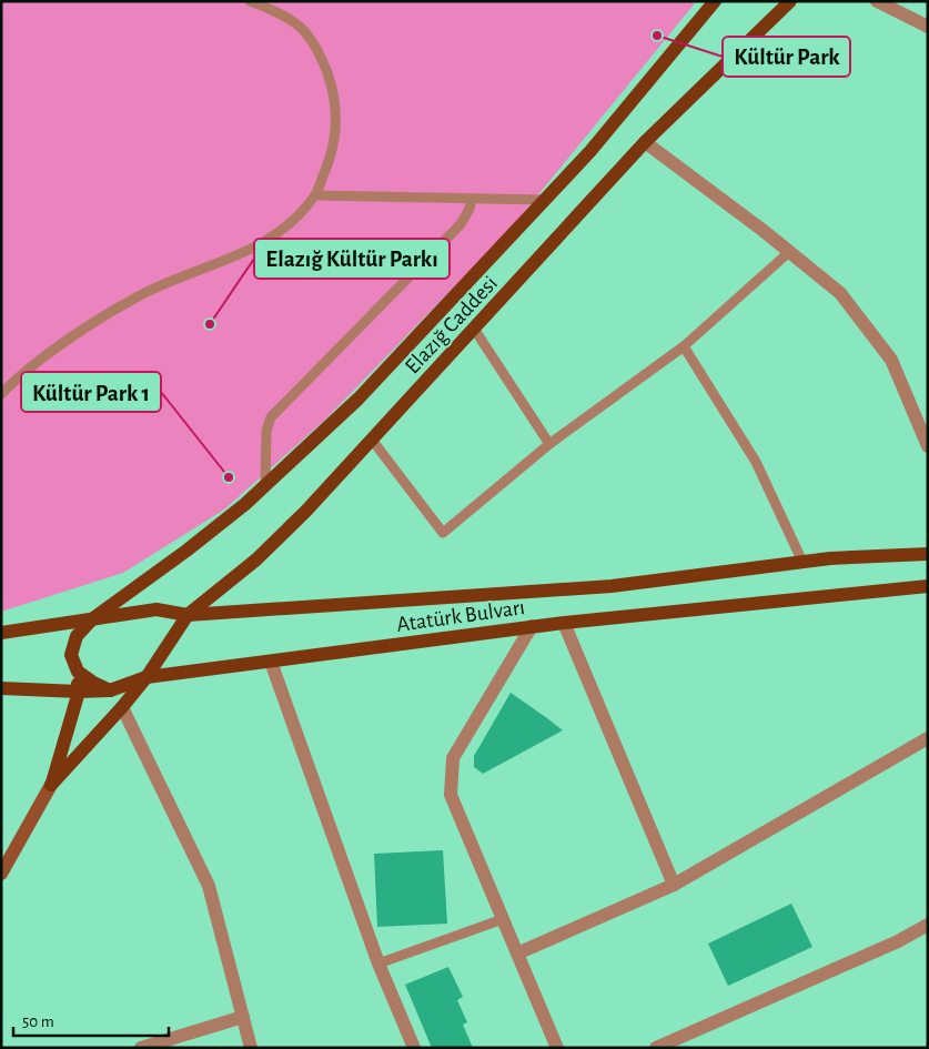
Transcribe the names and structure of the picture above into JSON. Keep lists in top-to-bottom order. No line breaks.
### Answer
{"streets":{"main road":["Elazığ Caddesi","Atatürk Bulvarı"]},"crossings":[["Elazığ Caddesi","Atatürk Bulvarı"]],"places":["Kültür Park","Elazığ Kültür Parkı","Kültür Park 1"],"scale_bar":"50 m"}
